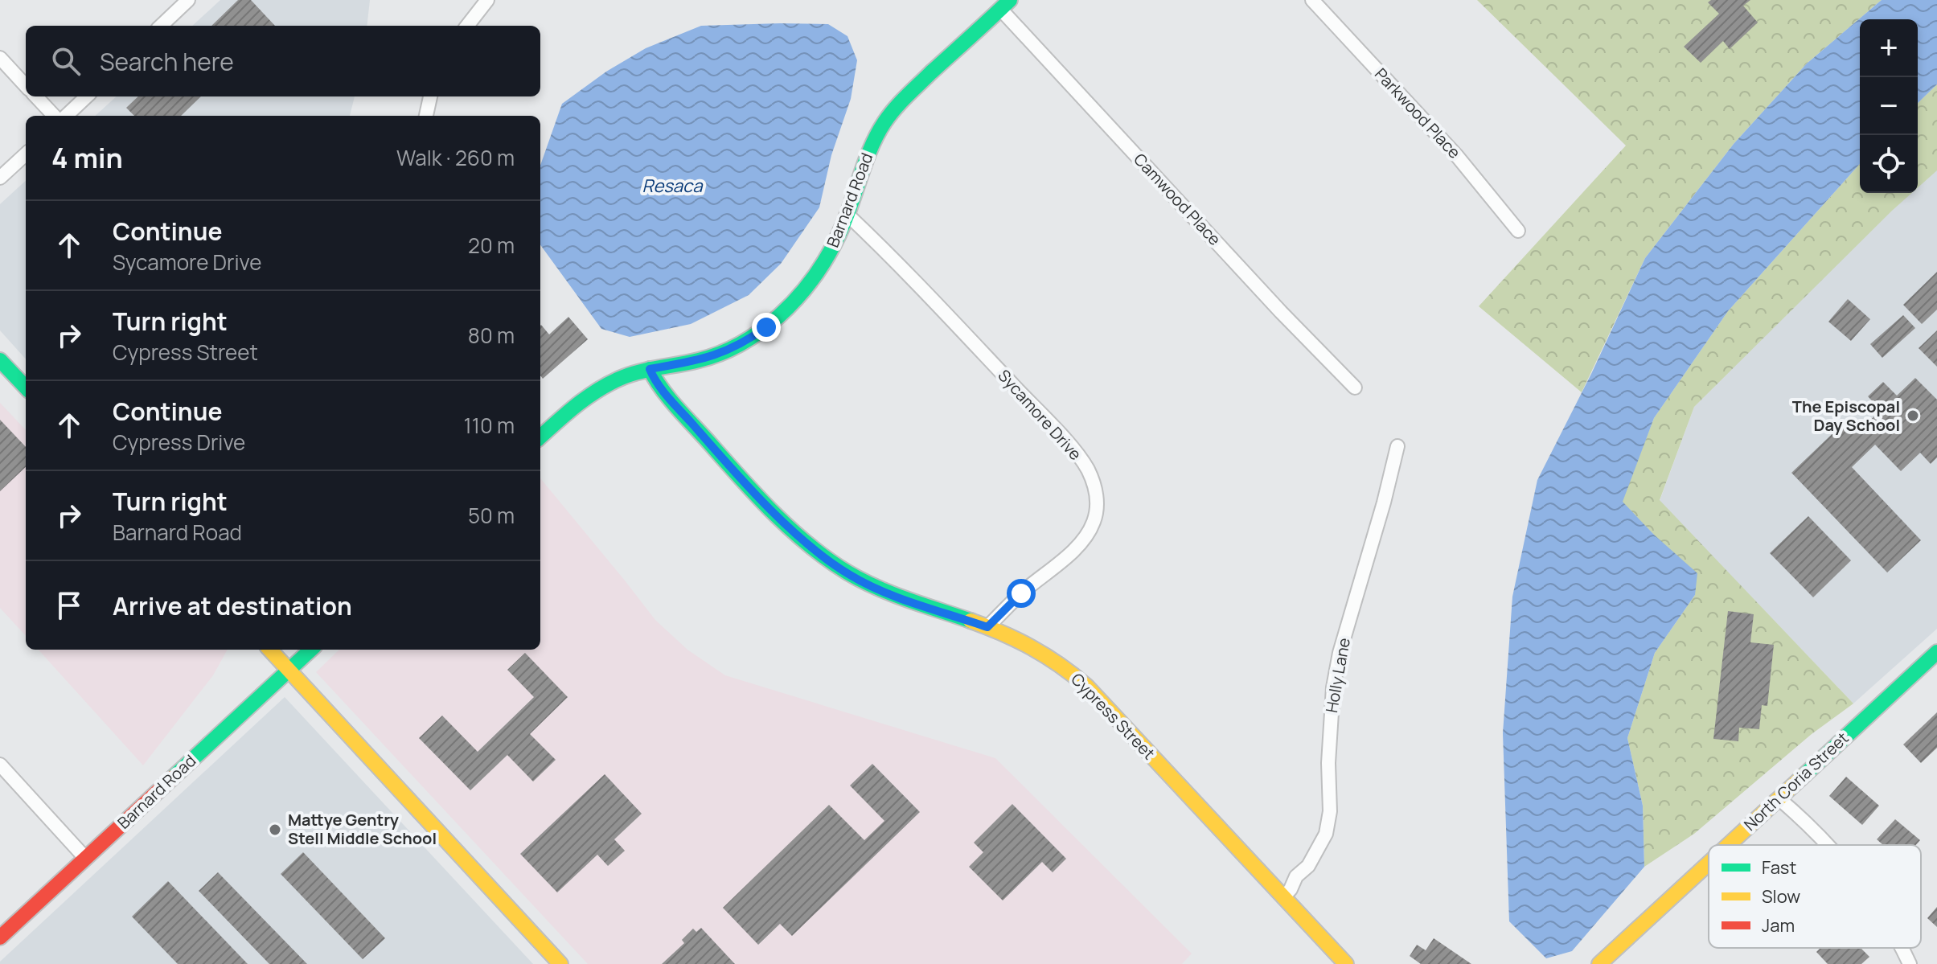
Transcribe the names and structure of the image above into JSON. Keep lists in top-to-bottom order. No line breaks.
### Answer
{"streets":{"street":["Parkwood Place","Camwood Place","Barnard Road","Sycamore Drive","Holly Lane","Cypress Street","North Coria Street"]},"crossings":[["Camwood Place","Barnard Road"],["Barnard Road","Sycamore Drive"],["Barnard Road","Cypress Street"],["Sycamore Drive","Cypress Street"],["Holly Lane","Cypress Street"]],"water":["Resaca"],"places":["The Episcopal Day School","Mattye Gentry Stell Middle School"],"legend":["Fast","Slow","Jam"],"page":{"map_buttons":["+","−"],"search":"Search here","heading":["4 min","Walk · 260 m"],"list":[["Continue","Sycamore Drive","20 m"],["Turn right","Cypress Street","80 m"],["Continue","Cypress Drive","110 m"],["Turn right","Barnard Road","50 m"],"Arrive at destination"]}}
